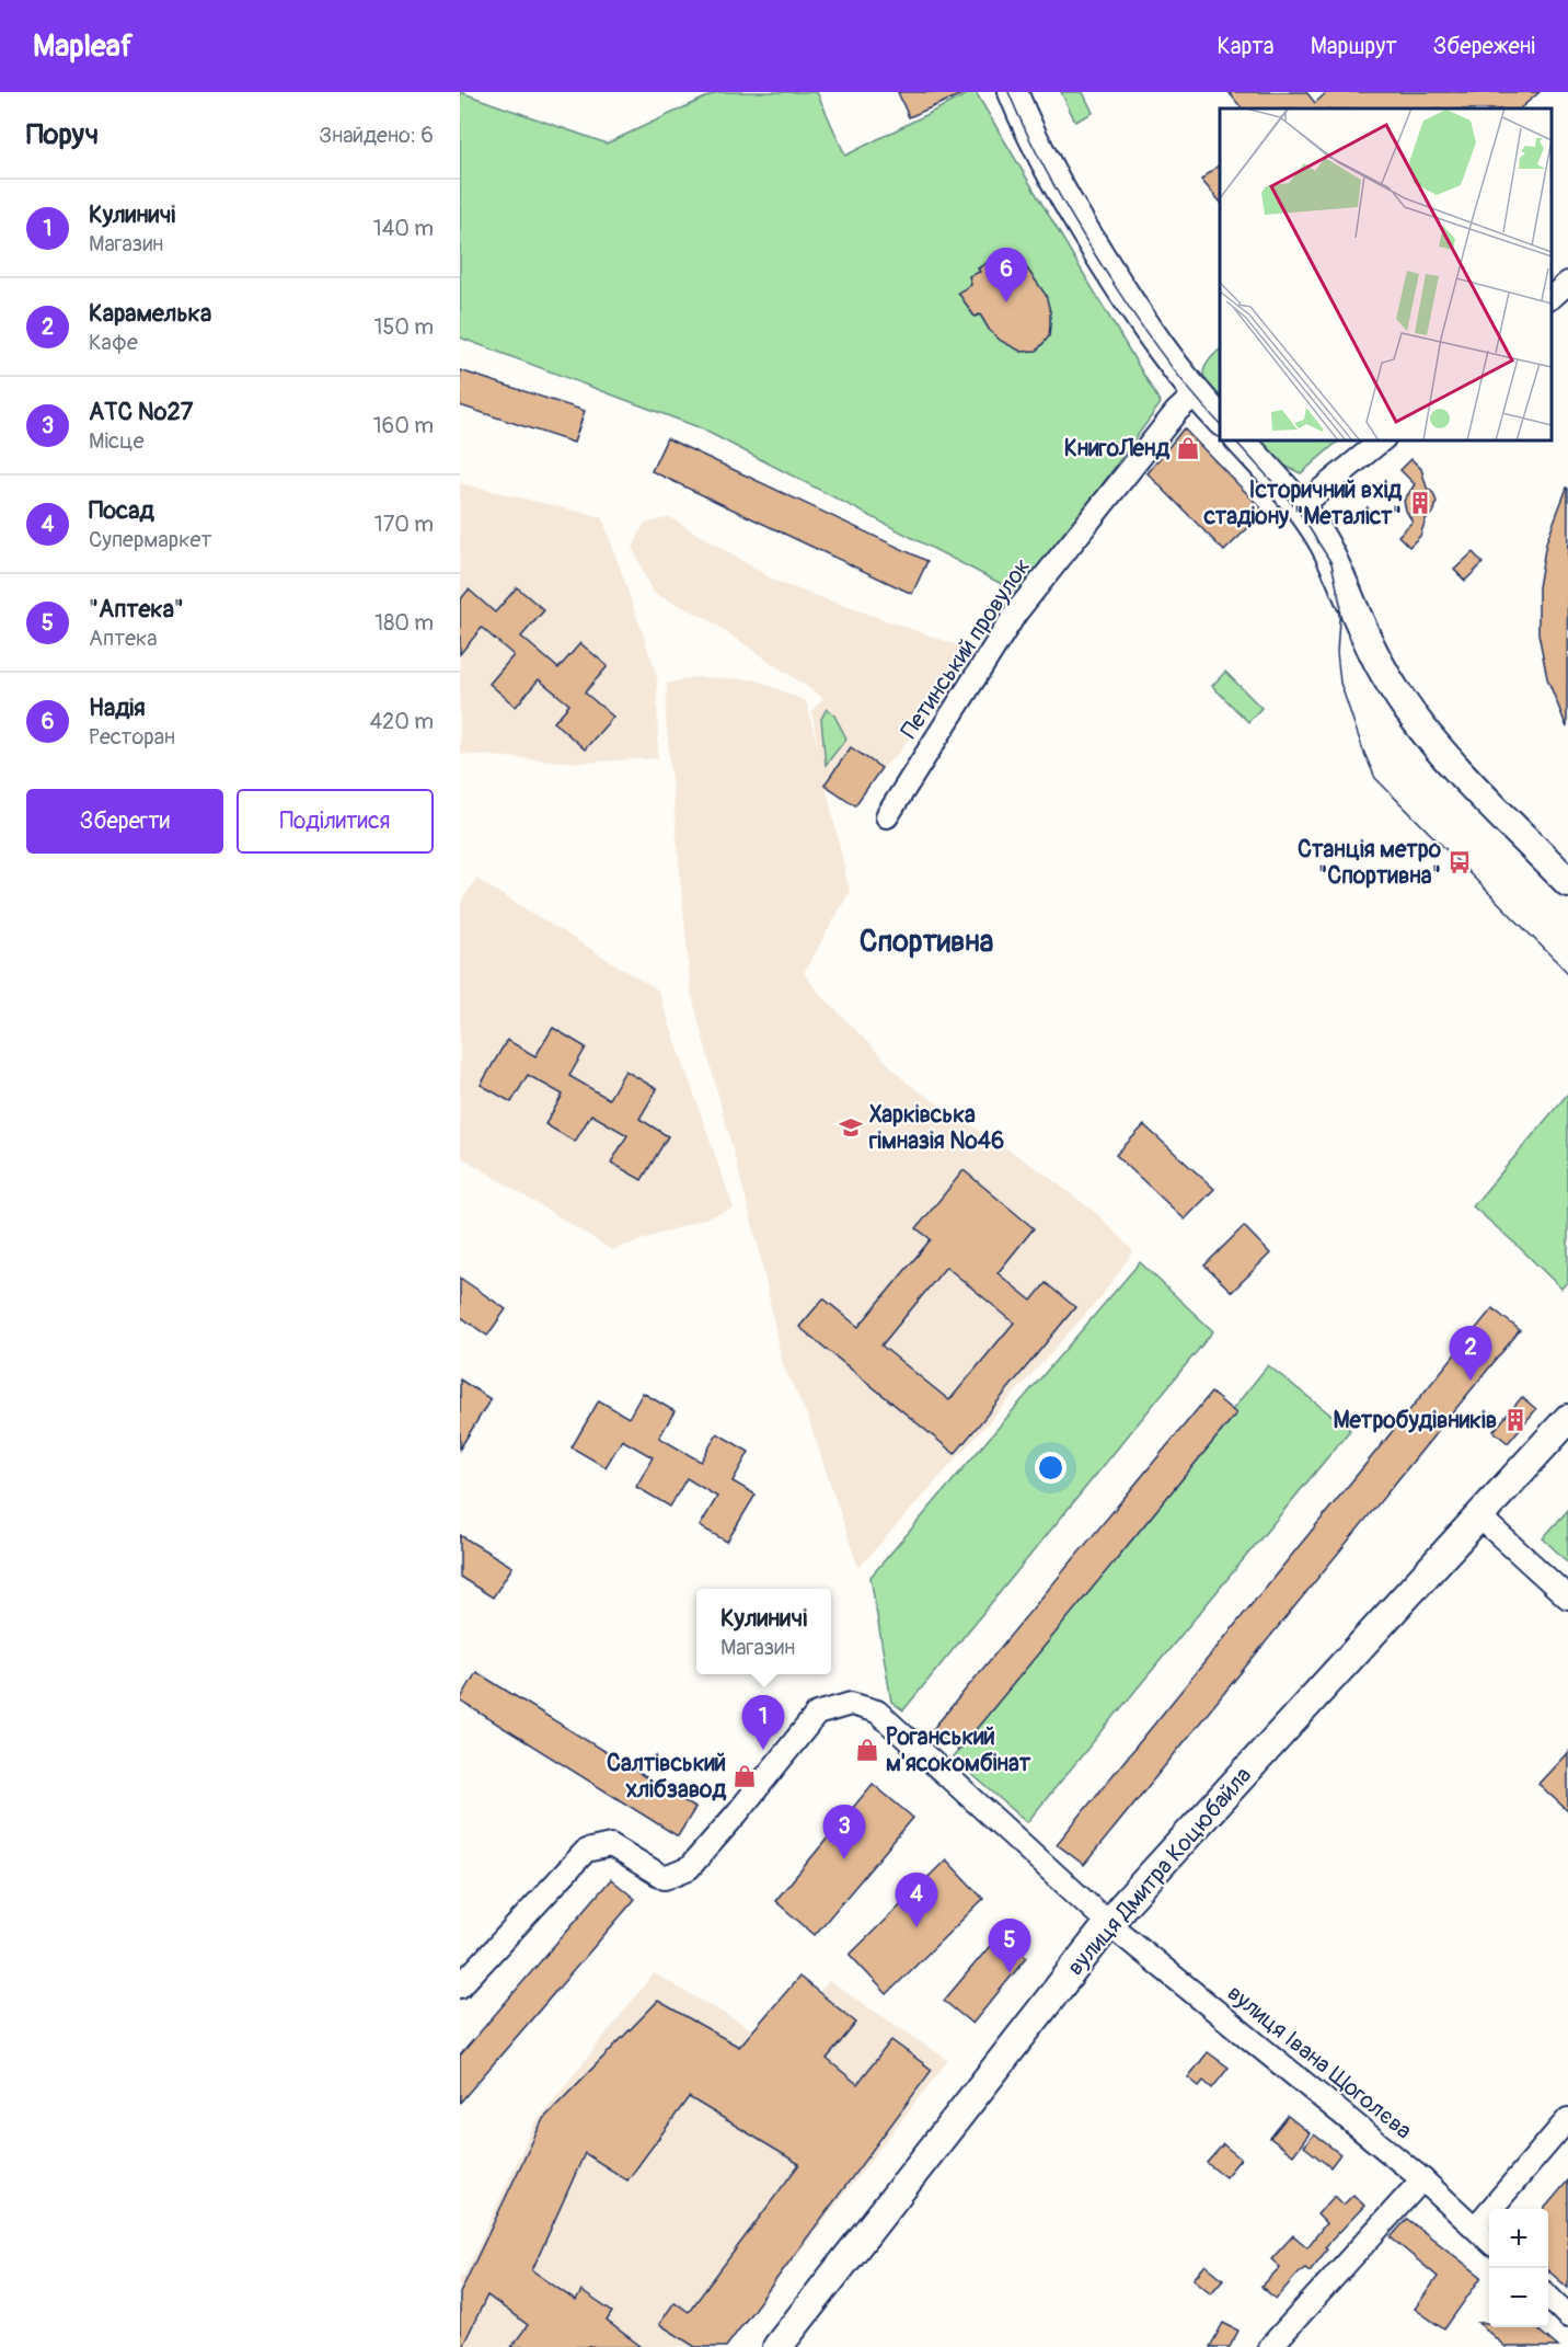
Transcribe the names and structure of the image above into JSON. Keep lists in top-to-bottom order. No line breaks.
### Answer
{"streets":{"main road":["вулиця Дмитра Коцюбайла"],"street":["Петинський провулок","вулиця Івана Щоголєва"]},"crossings":[["вулиця Дмитра Коцюбайла","вулиця Івана Щоголєва"]],"districts":["Спортивна"],"places":{"shop":["КнигоЛенд","Роганський м'ясокомбінат","Салтівський хлібзавод"],"building":["Історичний вхід стадіону \"Металіст\"","Метробудівників"],"bus stop":["Станція метро \"Спортивна\""],"school or university":["Харківська гімназія №46"]},"page":{"header":"Mapleaf","nav":["Карта","Маршрут","Збережені"],"heading":["Поруч","Знайдено: 6"],"list":[{"mark":"1","name":"Кулиничі","note":"Магазин","value":"140 m"},{"mark":"2","name":"Карамелька","note":"Кафе","value":"150 m"},{"mark":"3","name":"АТС №27","note":"Місце","value":"160 m"},{"mark":"4","name":"Посад","note":"Супермаркет","value":"170 m"},{"mark":"5","name":"\"Аптека\"","note":"Аптека","value":"180 m"},{"mark":"6","name":"Надія","note":"Ресторан","value":"420 m"}],"pins":["6","2","1","3","4","5"],"buttons":["Зберегти","Поділитися"],"popup":["Кулиничі","Магазин"],"map_buttons":["+","−"]}}
